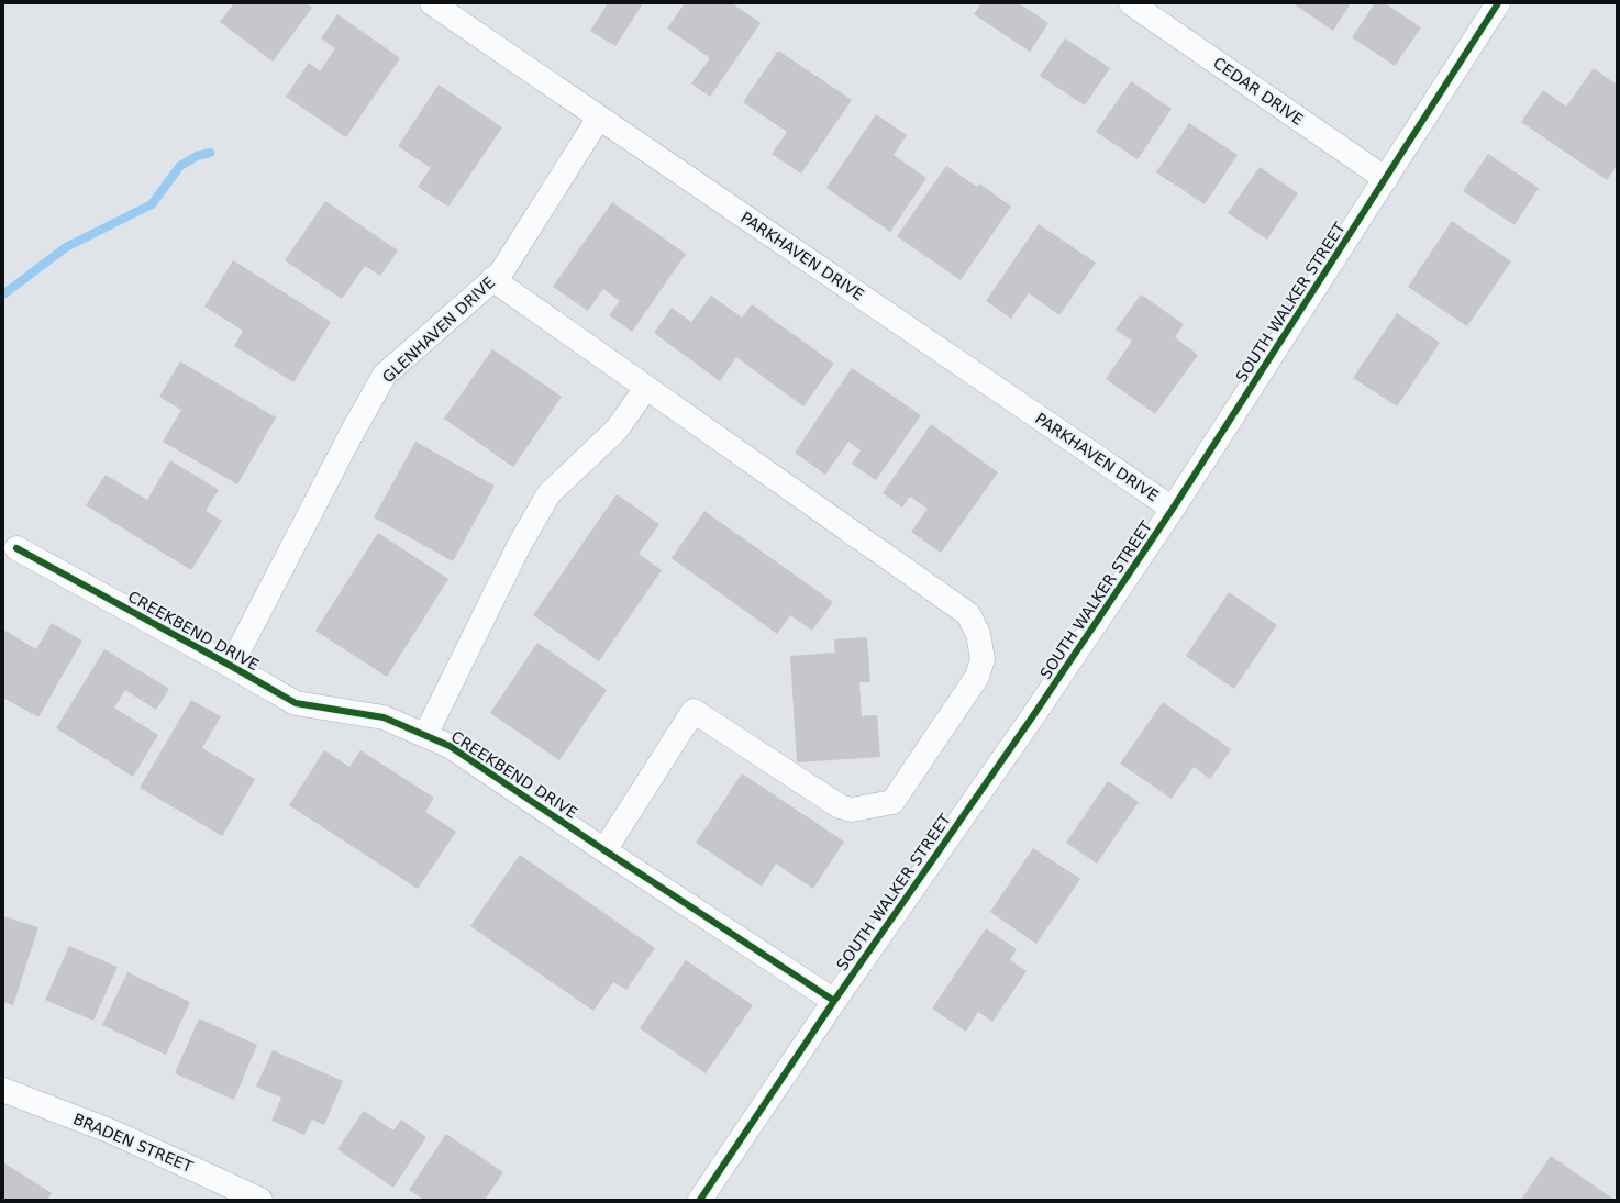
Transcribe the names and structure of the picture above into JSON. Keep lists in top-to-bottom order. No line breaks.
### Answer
{"streets":{"street":["CEDAR DRIVE","PARKHAVEN DRIVE","SOUTH WALKER STREET","GLENHAVEN DRIVE","CREEKBEND DRIVE","BRADEN STREET"]},"crossings":[["CEDAR DRIVE","SOUTH WALKER STREET"],["PARKHAVEN DRIVE","SOUTH WALKER STREET"],["PARKHAVEN DRIVE","GLENHAVEN DRIVE"],["SOUTH WALKER STREET","CREEKBEND DRIVE"],["GLENHAVEN DRIVE","CREEKBEND DRIVE"]]}
